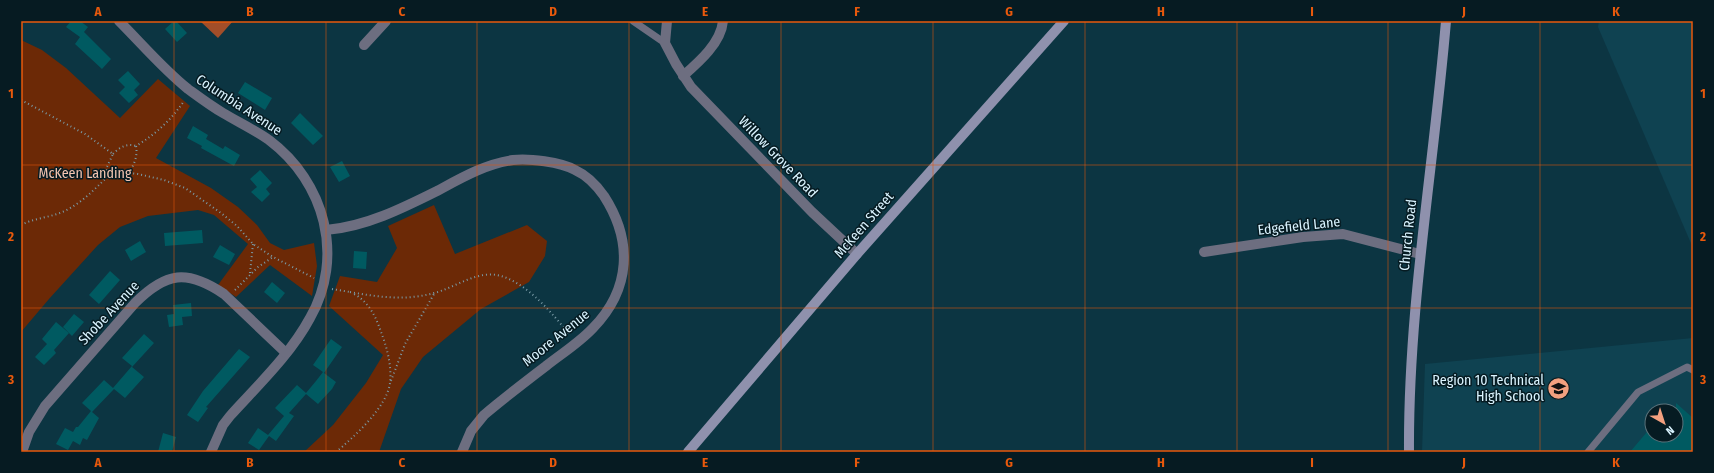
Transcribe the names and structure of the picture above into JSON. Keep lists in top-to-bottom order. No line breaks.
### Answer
{"streets":{"street":["Columbia Avenue","Willow Grove Road","McKeen Street","Edgefield Lane","Church Road","Shobe Avenue","Moore Avenue"]},"crossings":[["Columbia Avenue","Shobe Avenue"],["Columbia Avenue","Moore Avenue"],["Willow Grove Road","McKeen Street"],["Edgefield Lane","Church Road"]],"parks":["McKeen Landing"],"places":{"school or university":["Region 10 Technical High School"]},"north":"bottom right","grid":{"columns":["A","B","C","D","E","F","G","H","I","J","K"],"rows":["1","2","3"]}}
